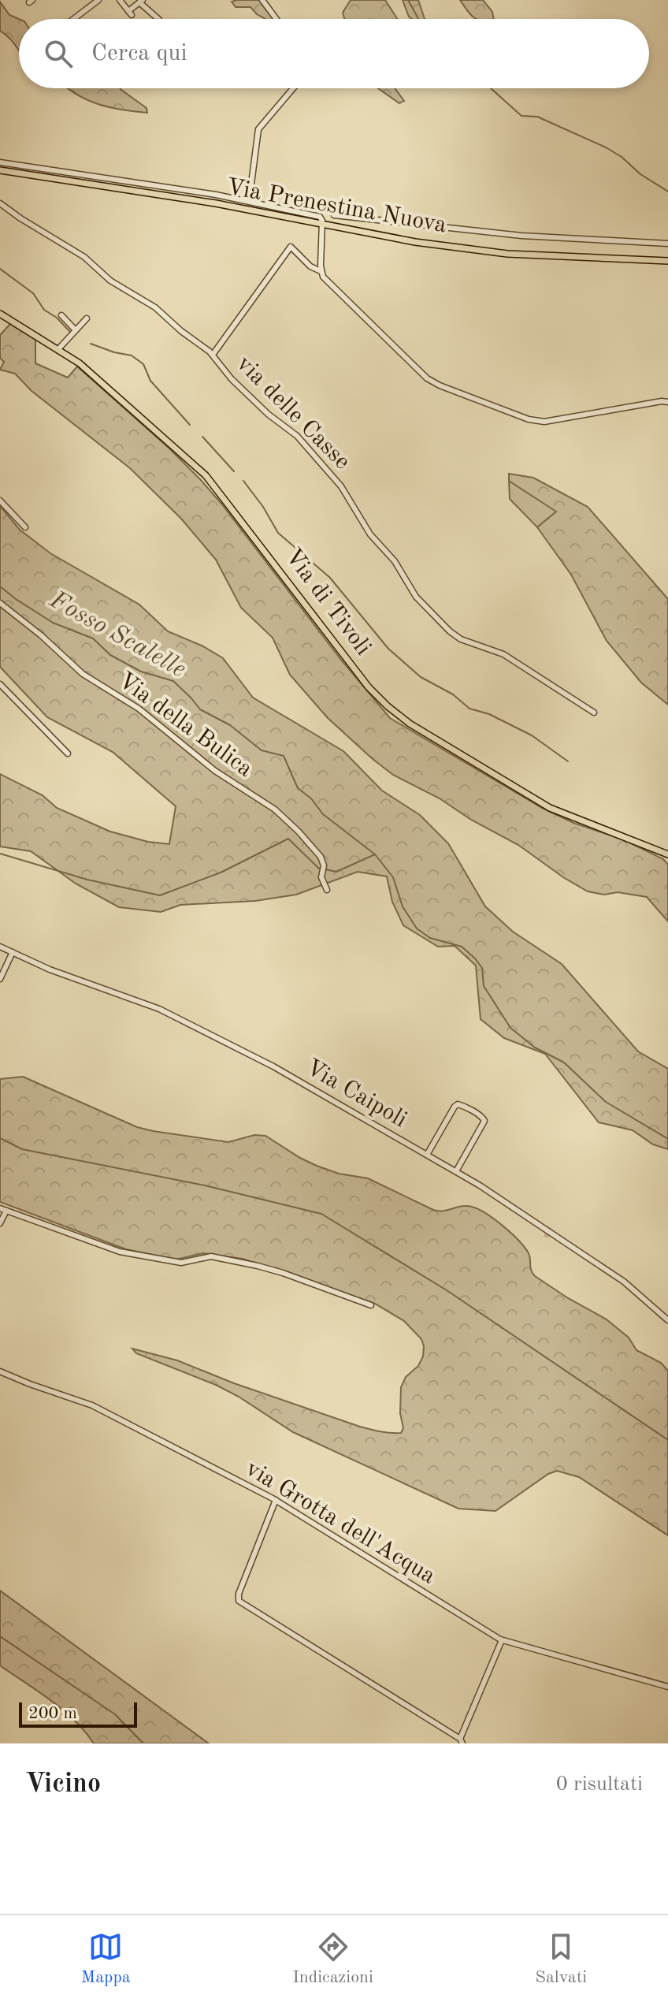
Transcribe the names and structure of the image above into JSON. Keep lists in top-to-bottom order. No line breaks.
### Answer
{"streets":{"main road":["Via Prenestina Nuova","Via di Tivoli"],"street":["via delle Casse","Via della Bulica","Via Caipoli","via Grotta dell'Acqua"]},"water":["Fosso Scalelle"],"scale_bar":"200 m","page":{"search":"Cerca qui","scale":"200 m","heading":["Vicino","0 risultati"],"nav":["Mappa","Indicazioni","Salvati"]}}
